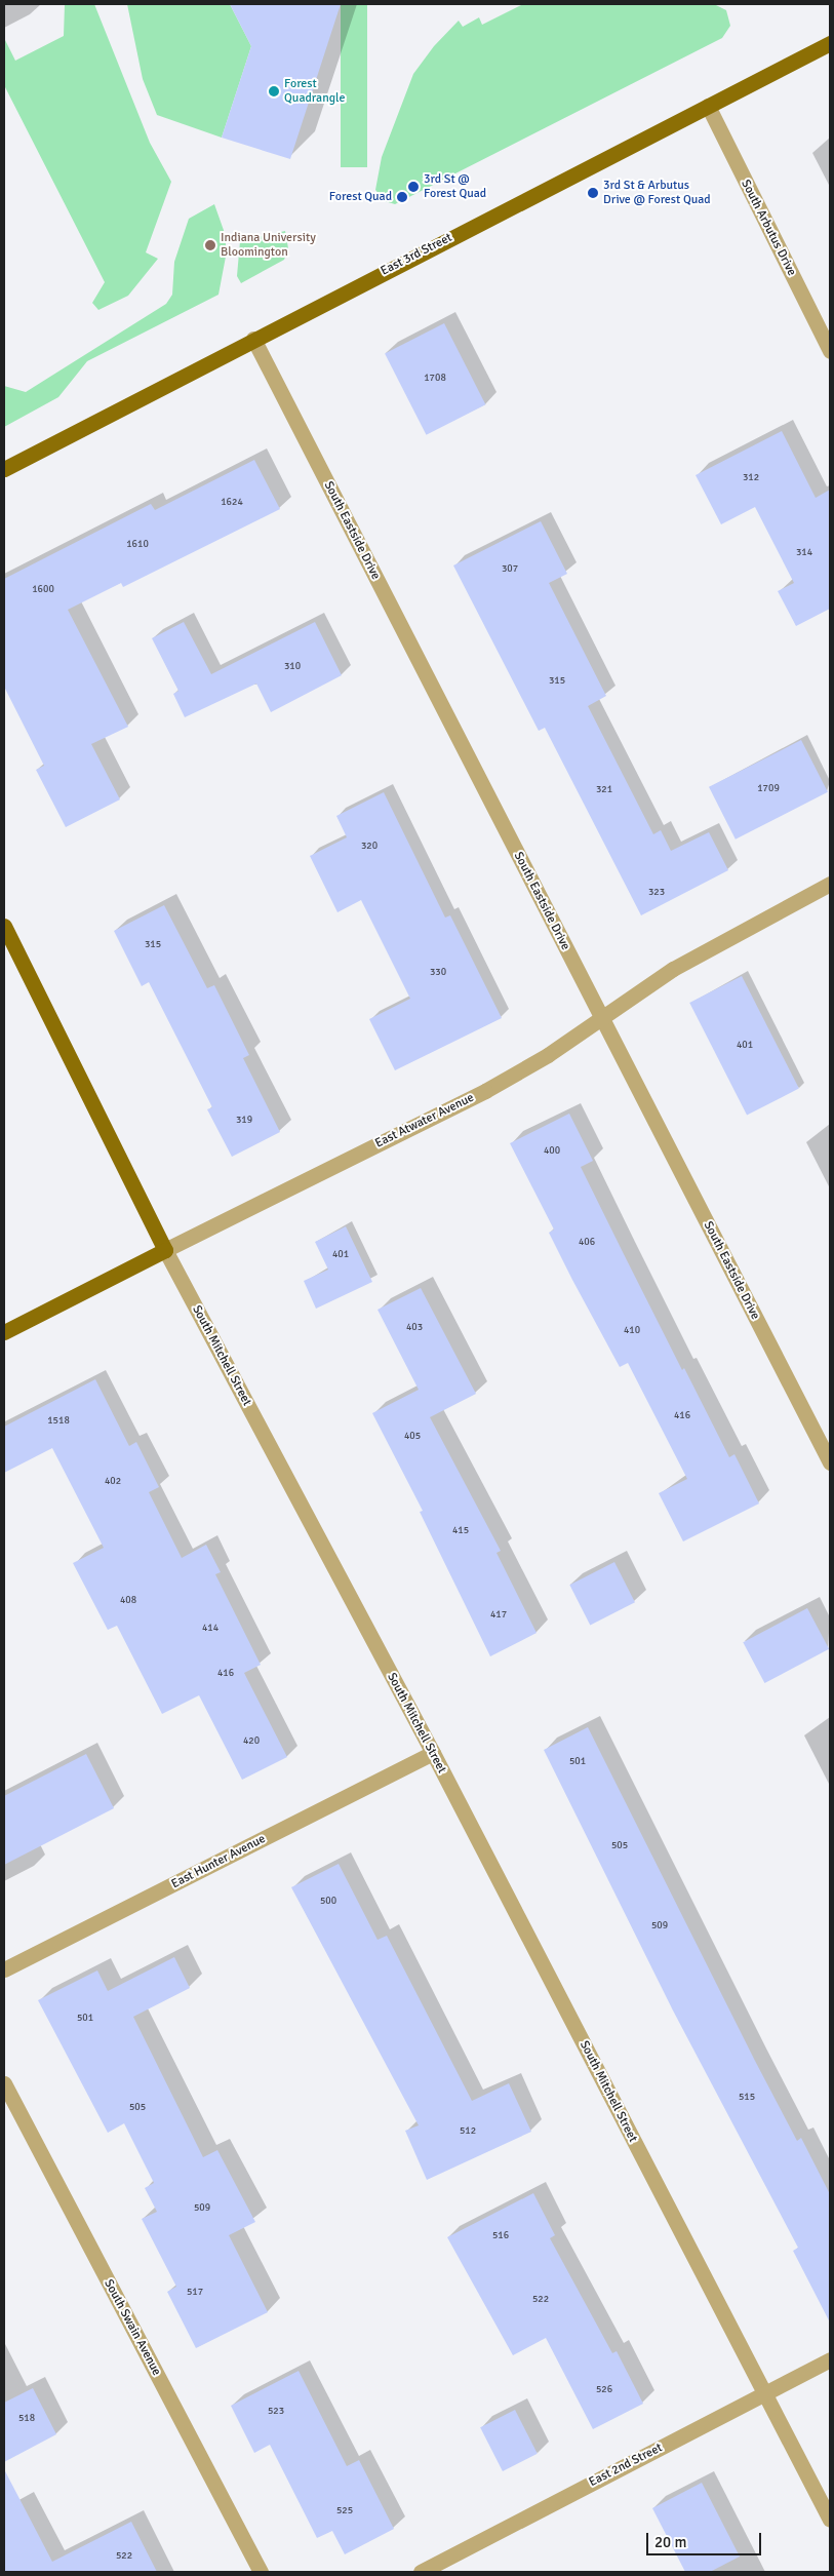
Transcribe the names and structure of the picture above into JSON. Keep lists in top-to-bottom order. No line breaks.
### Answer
{"streets":{"main road":["East 3rd Street","East Atwater Avenue","South Mitchell Street"],"street":["South Arbutus Drive","South Eastside Drive","East Hunter Avenue","South Swain Avenue","East 2nd Street"]},"crossings":[["South Arbutus Drive","East 3rd Street"],["East 3rd Street","South Eastside Drive"],["South Eastside Drive","East Atwater Avenue"],["East Atwater Avenue","South Mitchell Street"],["South Mitchell Street","East Hunter Avenue"],["South Mitchell Street","East 2nd Street"]],"places":["Forest Quadrangle","3rd St @ Forest Quad","3rd St & Arbutus Drive @ Forest Quad","Forest Quad","Indiana University Bloomington"],"house_numbers":["1708","312","1624","1610","314","307","1600","310","315","1709","321","320","323","315","330","401","319","400","406","401","403","410","416","1518","405","402","415","408","417","414","416","420","501","505","500","509","501","515","505","512","509","516","517","522","526","523","518","525","522"],"scale_bar":"20 m"}
